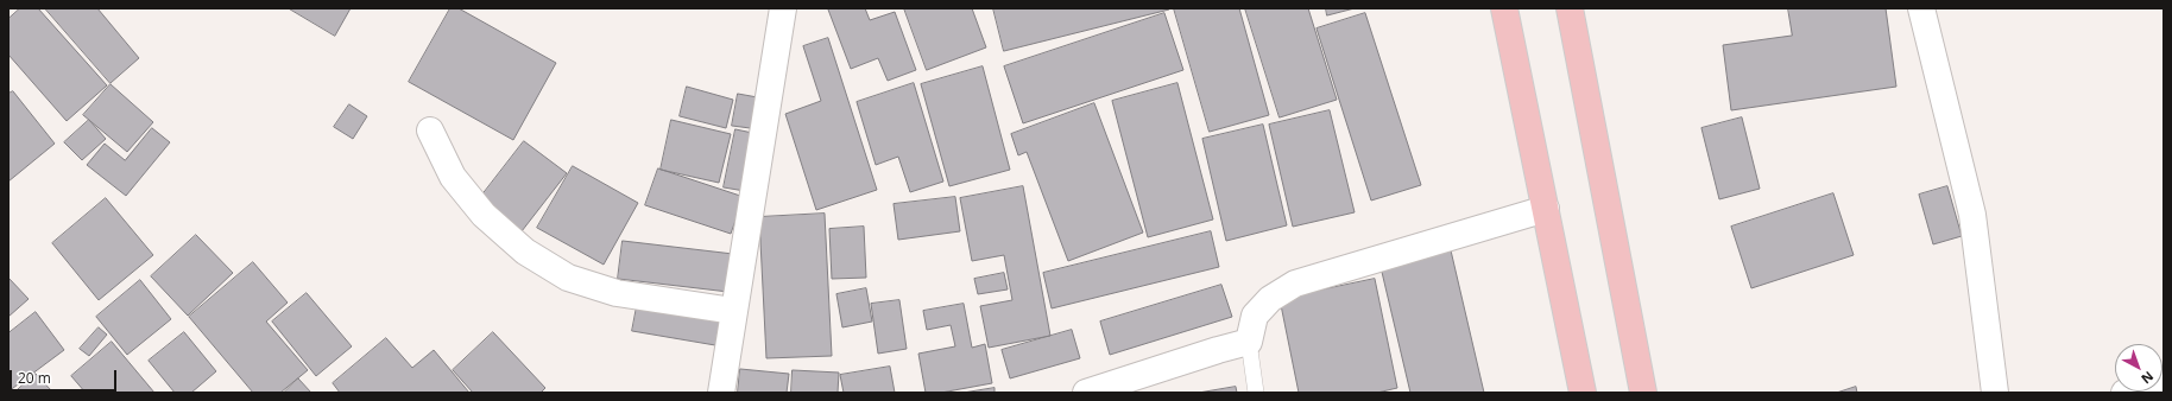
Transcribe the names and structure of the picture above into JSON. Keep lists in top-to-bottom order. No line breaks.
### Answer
{"scale_bar":"20 m","north":"bottom right"}
